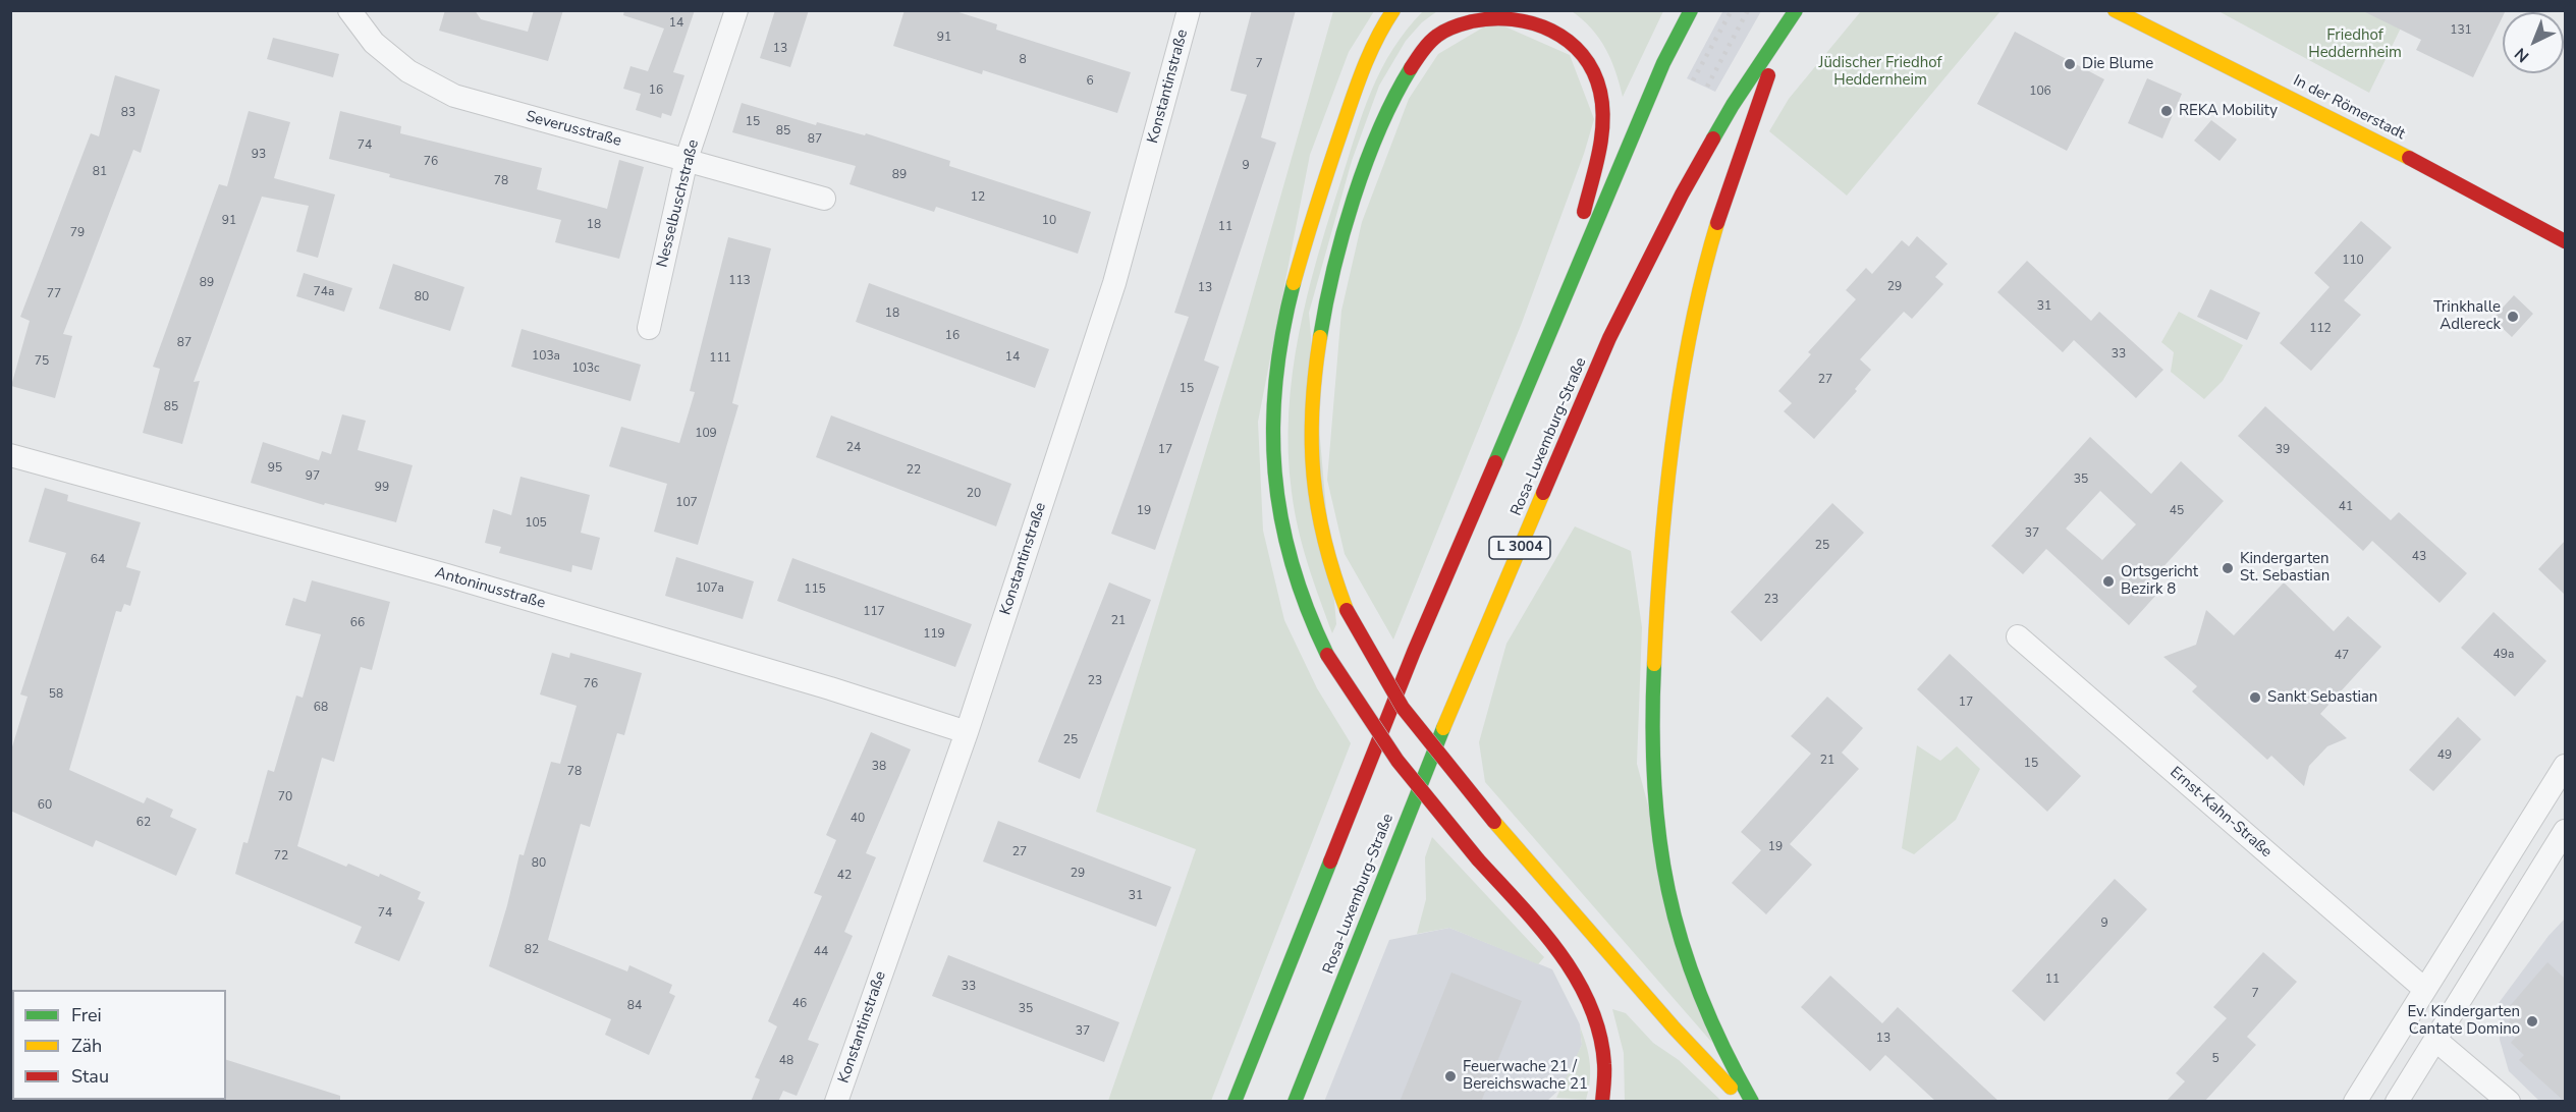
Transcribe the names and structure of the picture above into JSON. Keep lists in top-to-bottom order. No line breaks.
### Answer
{"streets":{"main road":["In der Römerstadt","Rosa-Luxemburg-Straße","L 3004"],"street":["Konstantinstraße","Severusstraße","Nesselbuschstraße","Antoninusstraße","Ernst-Kahn-Straße"]},"crossings":[["Konstantinstraße","Antoninusstraße"],["Severusstraße","Nesselbuschstraße"]],"parks":["Friedhof Heddernheim","Jüdischer Friedhof Heddernheim"],"places":["Die Blume","REKA Mobility","Trinkhalle Adlereck","Kindergarten St. Sebastian","Ortsgericht Bezirk 8","Sankt Sebastian","Ev. Kindergarten Cantate Domino","Feuerwache 21 / Bereichswache 21"],"house_numbers":["14","131","91","13","8","7","6","16","106","83","15","85","87","74","93","76","9","81","89","78","12","91","10","18","11","79","110","113","89","29","13","74a","77","80","31","18","112","16","87","33","103a","14","111","75","103c","27","15","85","109","24","17","39","95","22","97","35","99","20","107","41","19","45","105","37","25","43","64","107a","115","23","117","21","66","119","49a","47","23","76","58","17","68","25","49","21","15","38","78","70","60","40","62","19","27","72","80","29","42","31","74","9","82","44","11","33","7","46","84","35","37","13","5","48"],"legend":["Frei","Zäh","Stau"],"north":"bottom left"}
